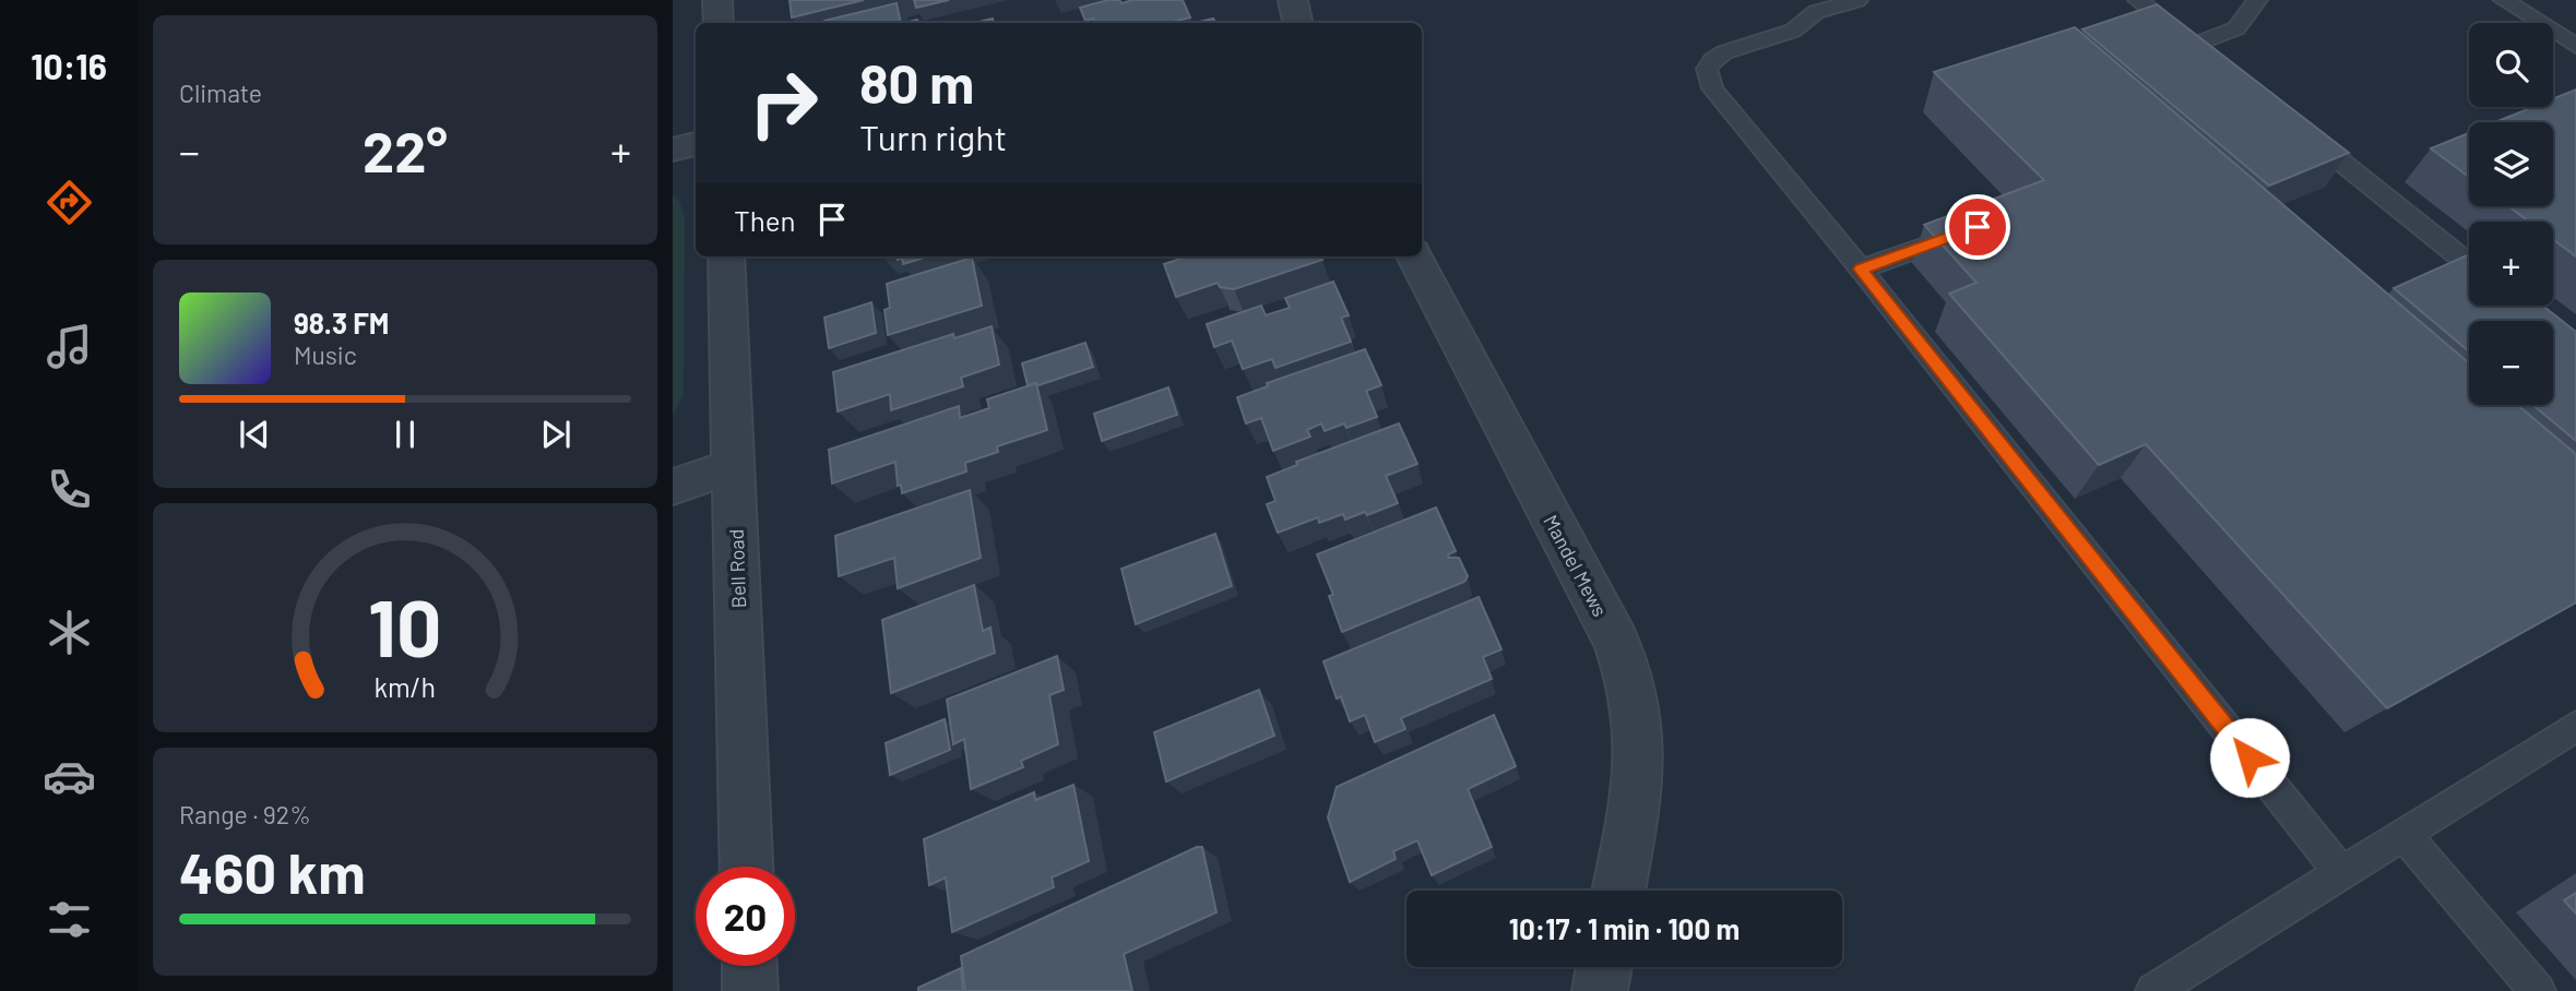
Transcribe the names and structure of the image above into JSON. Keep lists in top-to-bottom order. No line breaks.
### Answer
{"streets":{"street":["Mandel Mews","Bell Road"]},"page":{"tabs":"10:16","tile":["Climate",["Range · 92%","460 km"]],"map_buttons":["+","−"],"turn":["80 m","Turn right"],"heat":["−","22°","+"],"then":"Then","song":["98.3 FM","Music"],"limit":"20","trip":"10:17 · 1 min · 100 m","gauge":["10","km/h"]}}
